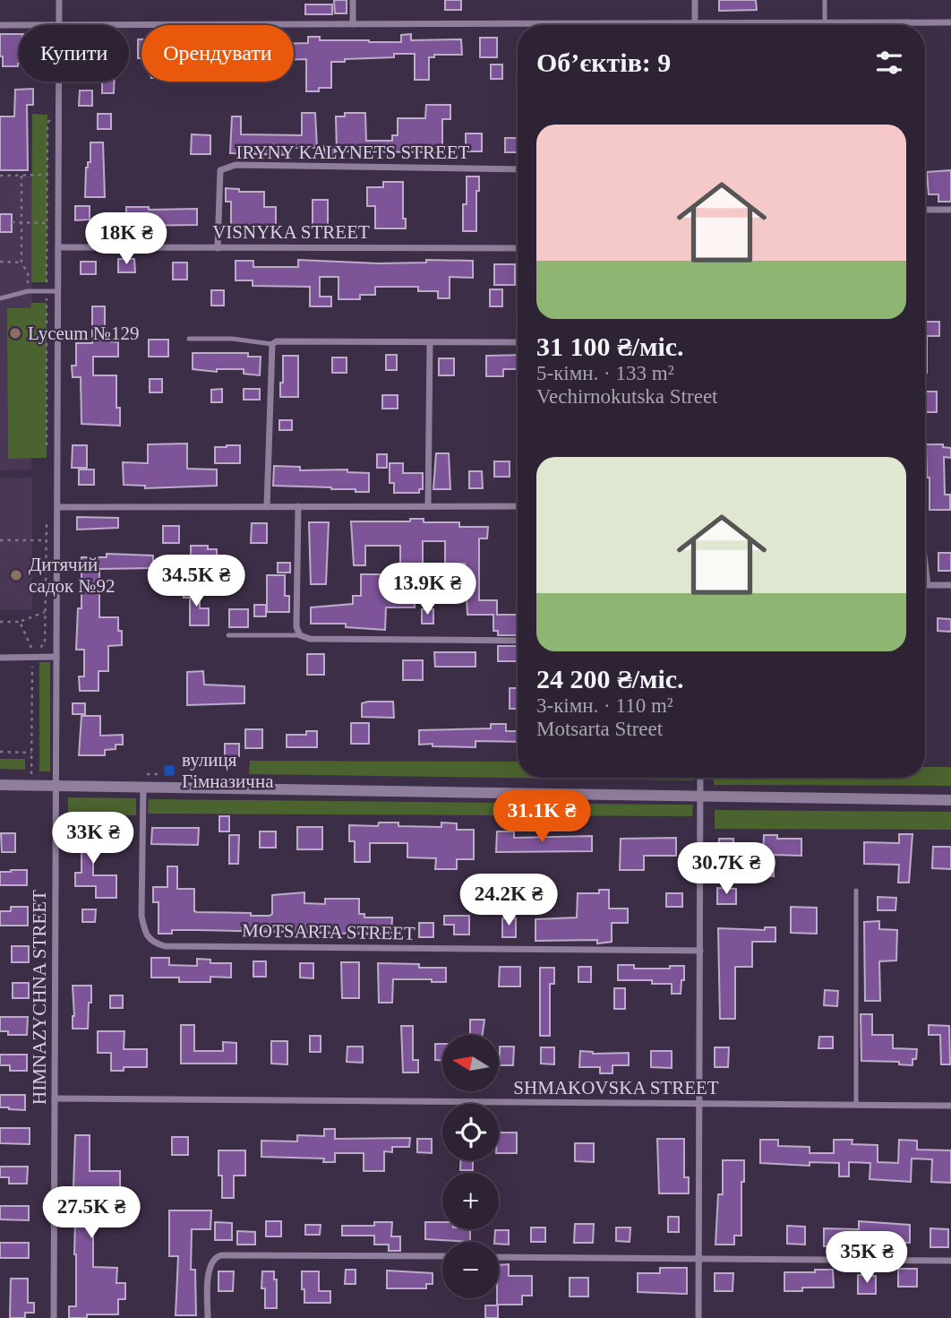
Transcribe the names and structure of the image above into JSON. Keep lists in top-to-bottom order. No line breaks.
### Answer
{"streets":{"street":["IRYNY KALYNETS STREET","VISNYKA STREET","MOTSARTA STREET","HIMNAZYCHNA STREET","SHMAKOVSKA STREET"]},"crossings":[["IRYNY KALYNETS STREET","VISNYKA STREET"],["VISNYKA STREET","HIMNAZYCHNA STREET"],["HIMNAZYCHNA STREET","SHMAKOVSKA STREET"]],"places":{"other":["Lyceum №129","Дитячий садок №92"],"transit":["вулиця Гімназична"]},"north":"left","page":{"chip":["Купити","Орендувати"],"heading":"Об’єктів: 9","list":[{"name":"31 100 ₴/міс.","note":"5-кімн. · 133 m² · Vechirnokutska Street"},{"name":"24 200 ₴/міс.","note":"3-кімн. · 110 m² · Motsarta Street"}],"price":["18K ₴","34.5K ₴","13.9K ₴","31.1K ₴","33K ₴","30.7K ₴","24.2K ₴","27.5K ₴","35K ₴"],"map_buttons":["+","−"]}}
